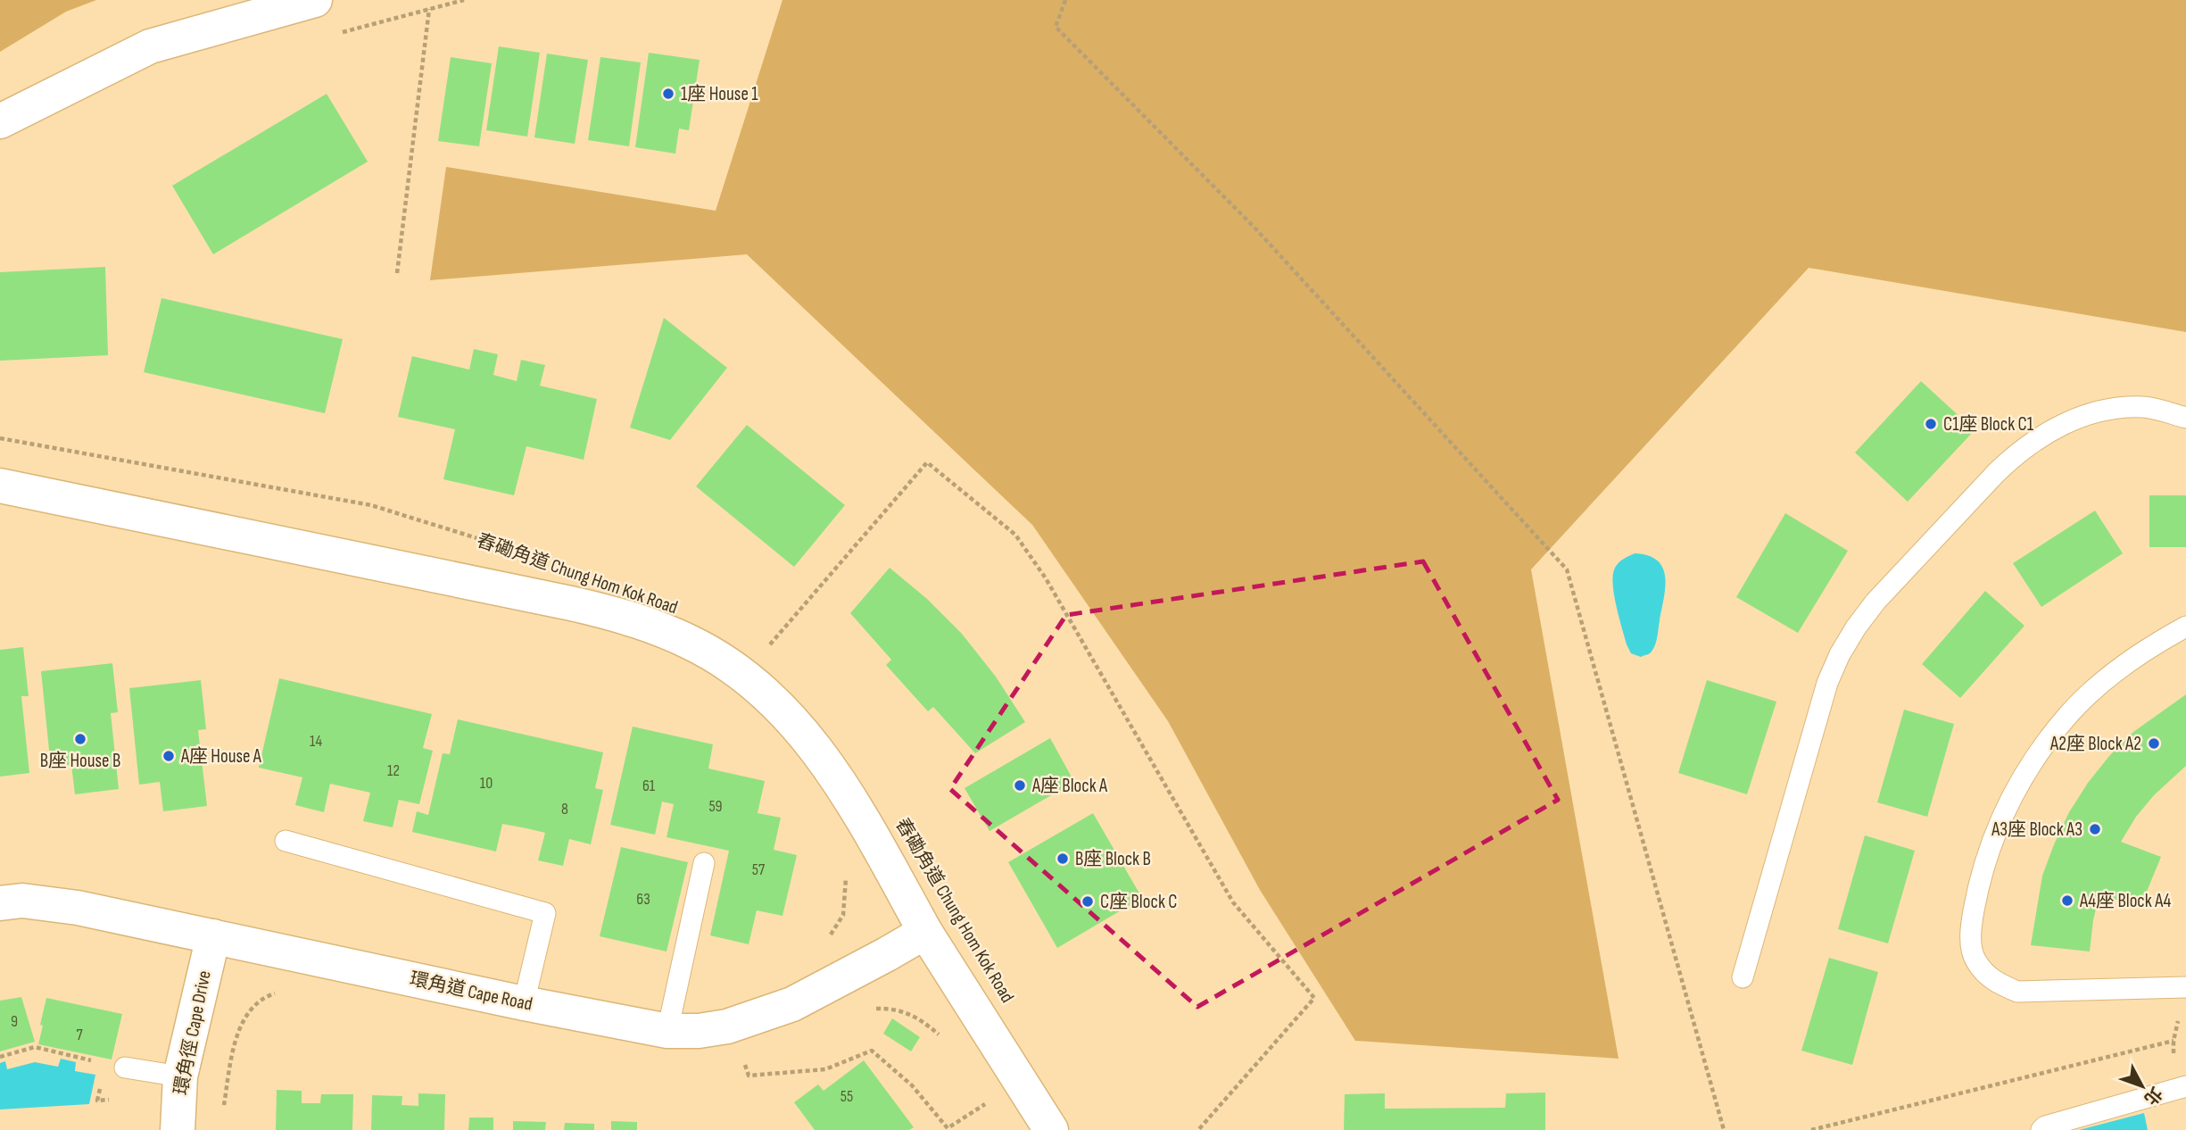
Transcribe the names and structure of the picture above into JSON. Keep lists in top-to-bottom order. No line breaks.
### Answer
{"streets":{"street":["舂磡角道 Chung Hom Kok Road","環角道 Cape Road","環角徑 Cape Drive"]},"crossings":[["舂磡角道 Chung Hom Kok Road","環角道 Cape Road"],["環角道 Cape Road","環角徑 Cape Drive"]],"places":["1座 House 1","C1座 Block C1","B座 House B","A2座 Block A2","A座 House A","A座 Block A","A3座 Block A3","B座 Block B","A4座 Block A4","C座 Block C"],"house_numbers":["14","12","10","61","59","8","57","63","9","7","55"],"north":"bottom right"}
